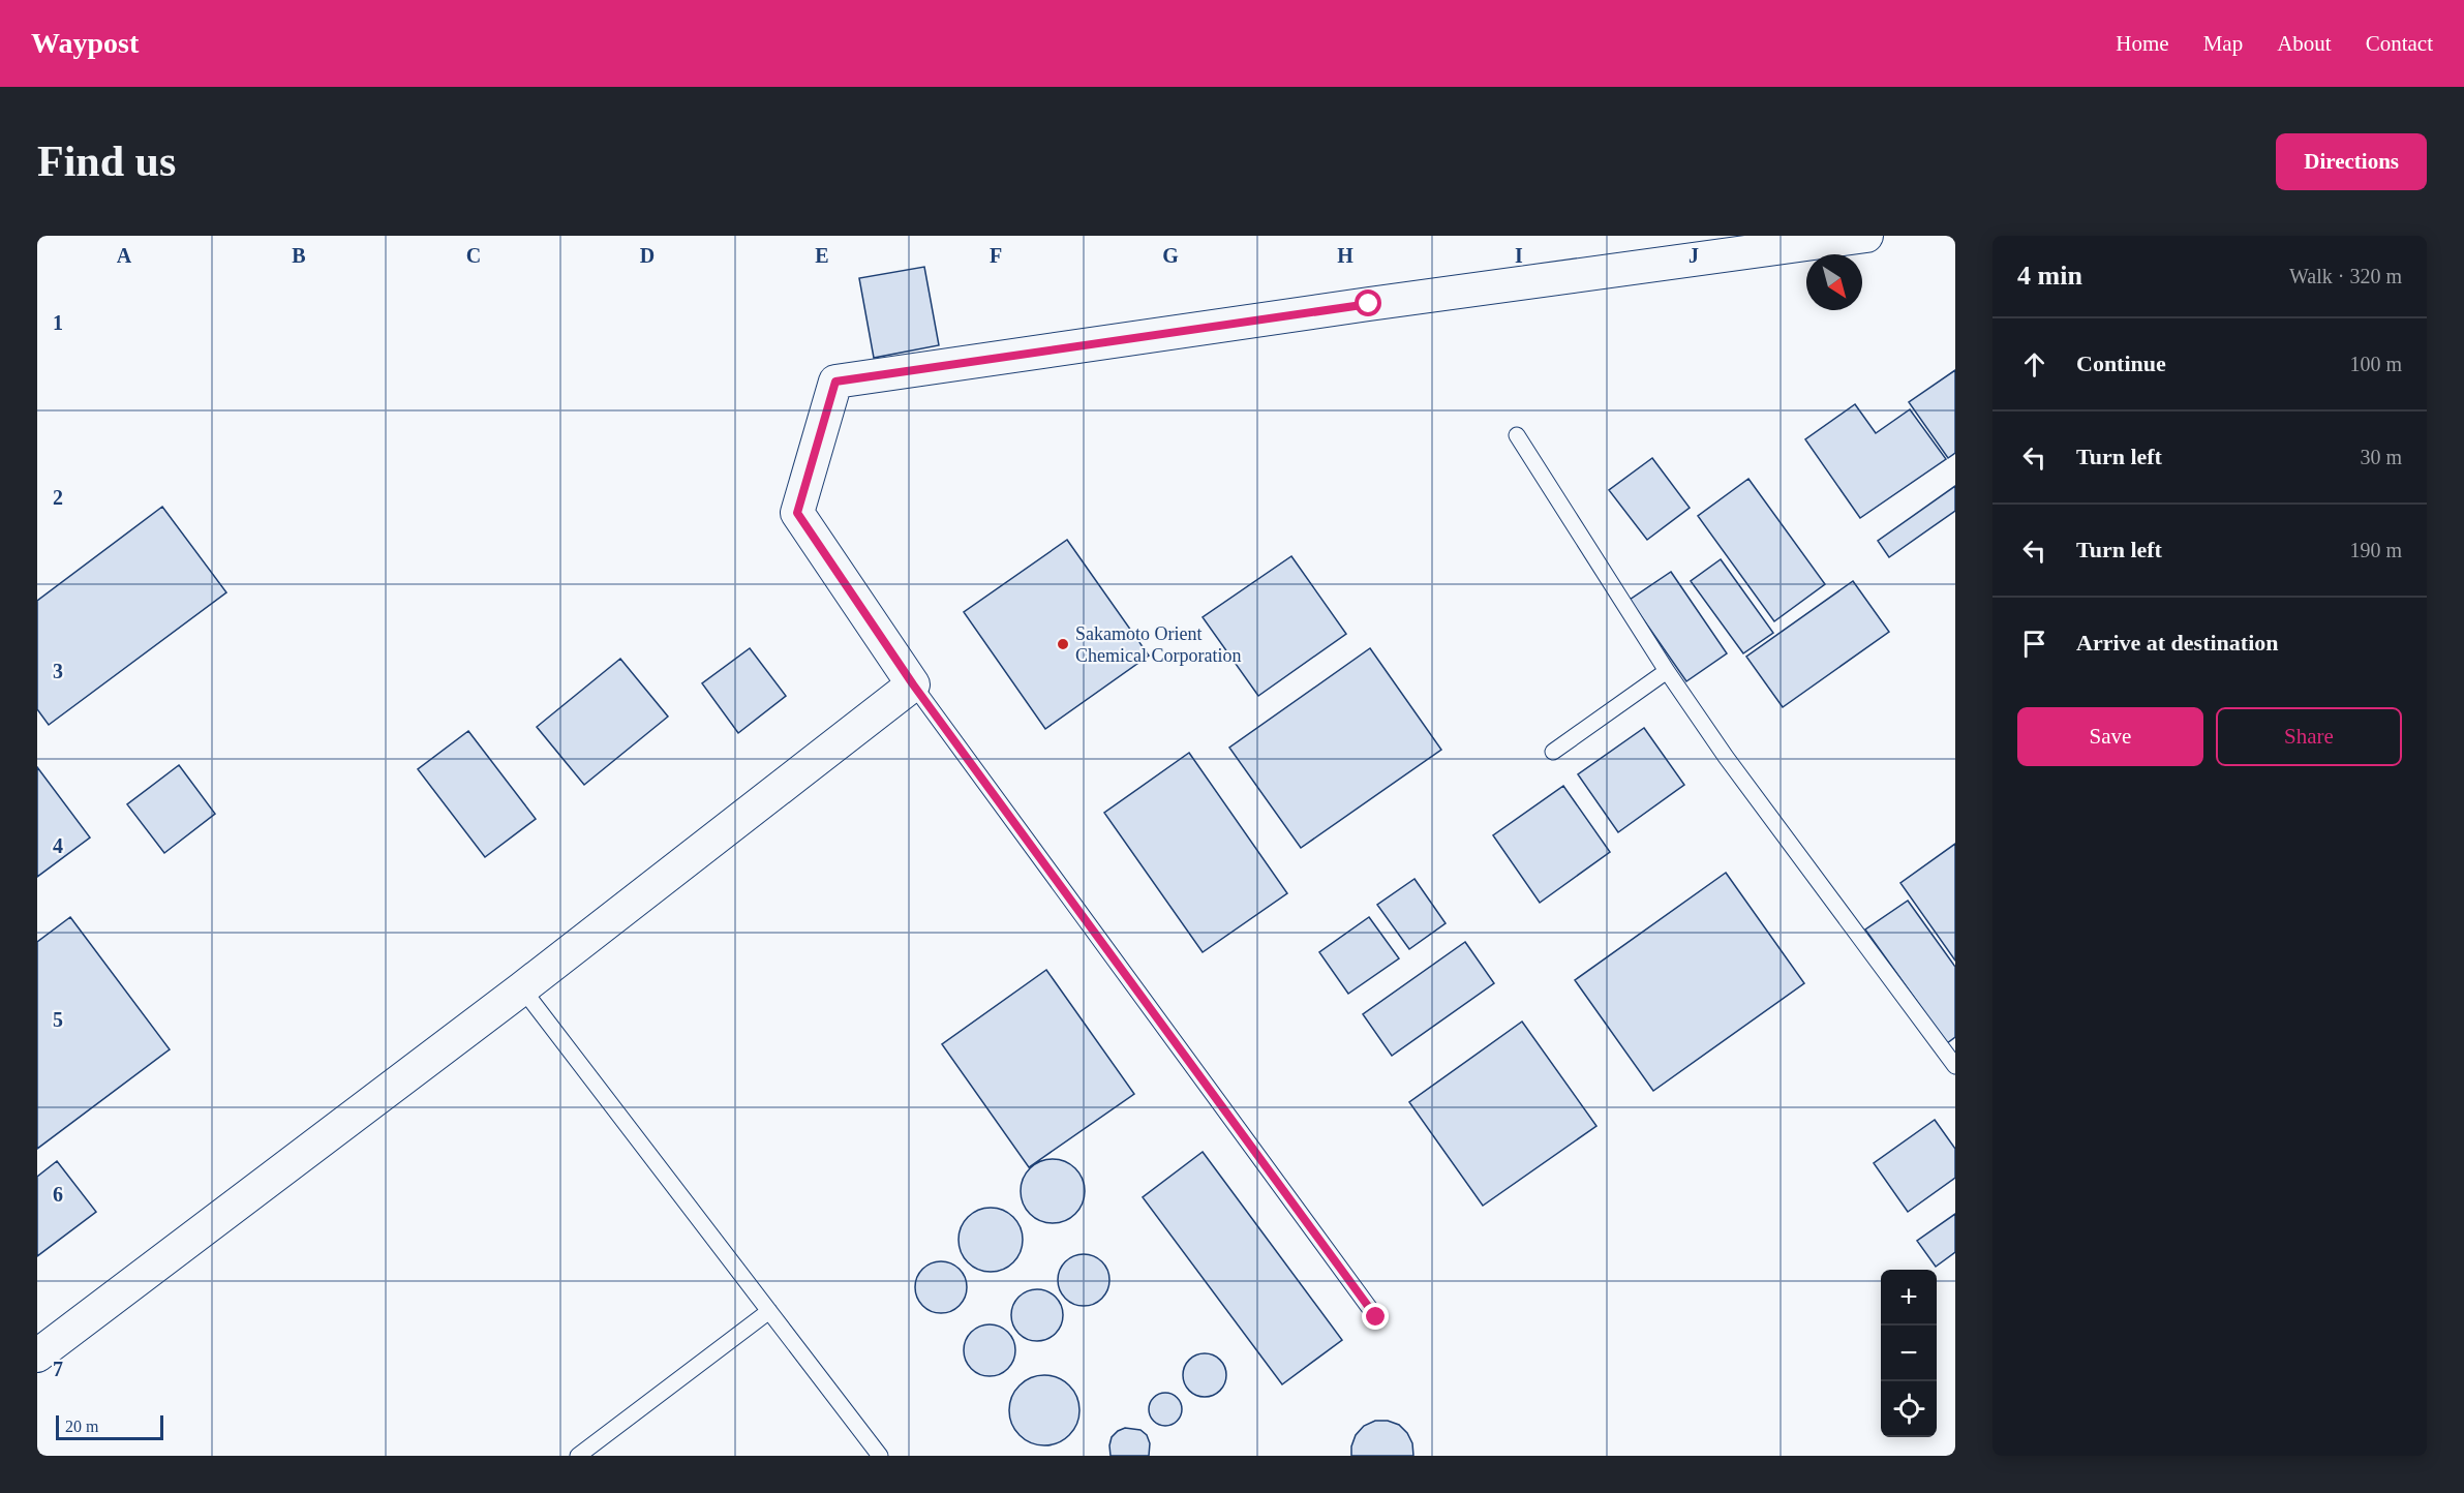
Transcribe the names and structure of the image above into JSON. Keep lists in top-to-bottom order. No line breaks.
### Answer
{"places":["Sakamoto Orient Chemical Corporation"],"scale_bar":"20 m","north":"bottom right","page":{"header":"Waypost","nav":["Home","Map","About","Contact"],"buttons":["Directions",["Save","Share"]],"title":"Find us","heading":["4 min","Walk · 320 m"],"list":[["Continue","100 m"],["Turn left","30 m"],["Turn left","190 m"],"Arrive at destination"],"map_buttons":["+","−"],"scale":"20 m"},"grid":{"columns":["A","B","C","D","E","F","G","H","I","J"],"rows":["1","2","3","4","5","6","7"]}}
